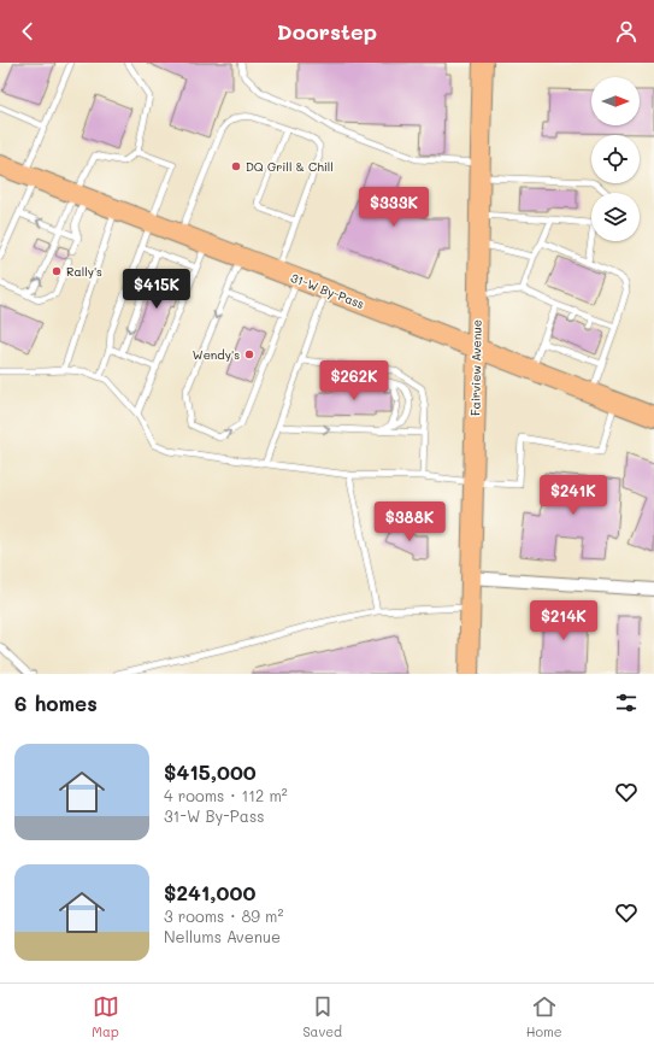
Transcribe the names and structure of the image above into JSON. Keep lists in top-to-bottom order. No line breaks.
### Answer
{"streets":{"main road":["31-W By-Pass","Fairview Avenue"]},"crossings":[["31-W By-Pass","Fairview Avenue"]],"places":["DQ Grill & Chill","Rally's","Wendy's"],"north":"right","page":{"header":"Doorstep","price":["$333K","$415K","$262K","$241K","$388K","$214K"],"heading":"6 homes","list":[{"name":"$415,000","note":"4 rooms · 112 m² · 31-W By-Pass"},{"name":"$241,000","note":"3 rooms · 89 m² · Nellums Avenue"}],"tabs":["Map","Saved","Home"]}}
